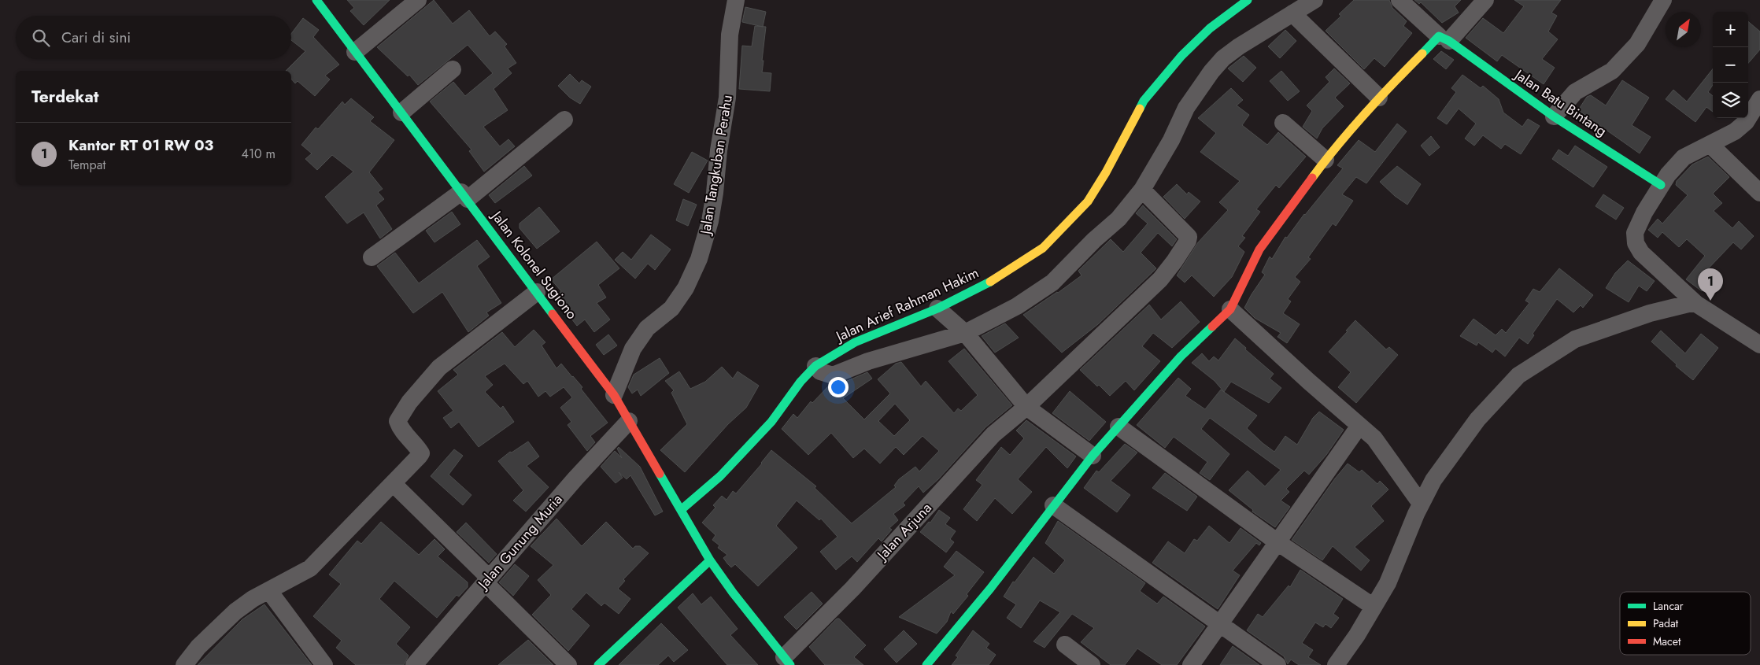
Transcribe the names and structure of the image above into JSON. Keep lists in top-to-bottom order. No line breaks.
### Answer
{"streets":{"street":["Jalan Batu Bintang","Jalan Tangkuban Perahu","Jalan Kolonel Sugiono","Jalan Arief Rahman Hakim","Jalan Arjuna","Jalan Gunung Muria"]},"crossings":[["Jalan Tangkuban Perahu","Jalan Kolonel Sugiono"],["Jalan Kolonel Sugiono","Jalan Arief Rahman Hakim"],["Jalan Kolonel Sugiono","Jalan Arjuna"],["Jalan Kolonel Sugiono","Jalan Gunung Muria"]],"legend":["Lancar","Padat","Macet"],"north":"top right","page":{"map_buttons":["+","−"],"search":"Cari di sini","heading":"Terdekat","list":[{"mark":"1","name":"Kantor RT 01 RW 03","note":"Tempat","value":"410 m"}],"pins":"1"}}
